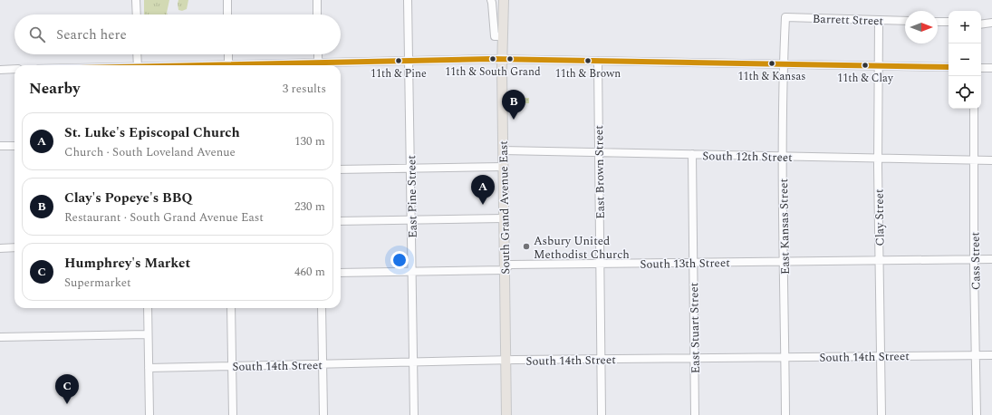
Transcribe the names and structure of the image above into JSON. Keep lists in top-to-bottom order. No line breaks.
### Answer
{"streets":{"main road":["South Grand Avenue East"],"street":["Barrett Street","South 12th Street","East Brown Street","East Pine Street","Clay Street","East Kansas Street","Cass Street","South 13th Street","East Stuart Street","South 14th Street"]},"crossings":[["Barrett Street","Clay Street"],["Barrett Street","East Kansas Street"],["South 12th Street","East Brown Street"],["South 12th Street","South Grand Avenue East"],["South 12th Street","Clay Street"],["South 12th Street","East Kansas Street"],["South 12th Street","Cass Street"],["South 12th Street","East Stuart Street"],["East Brown Street","South 13th Street"],["East Brown Street","South 14th Street"],["East Pine Street","South 13th Street"],["East Pine Street","South 14th Street"],["South Grand Avenue East","South 13th Street"],["South Grand Avenue East","South 14th Street"],["Clay Street","South 13th Street"],["Clay Street","South 14th Street"],["East Kansas Street","South 13th Street"],["East Kansas Street","South 14th Street"],["Cass Street","South 13th Street"],["Cass Street","South 14th Street"],["South 13th Street","East Stuart Street"],["East Stuart Street","South 14th Street"]],"places":["11th & South Grand","11th & Pine","11th & Brown","11th & Kansas","11th & Clay","Asbury United Methodist Church"],"north":"right","page":{"map_buttons":["+","−"],"search":"Search here","heading":["Nearby","3 results"],"pins":["B","A","C"],"list":[{"mark":"A","name":"St. Luke's Episcopal Church","note":"Church · South Loveland Avenue","value":"130 m"},{"mark":"B","name":"Clay's Popeye's BBQ","note":"Restaurant · South Grand Avenue East","value":"230 m"},{"mark":"C","name":"Humphrey's Market","note":"Supermarket","value":"460 m"}]}}
